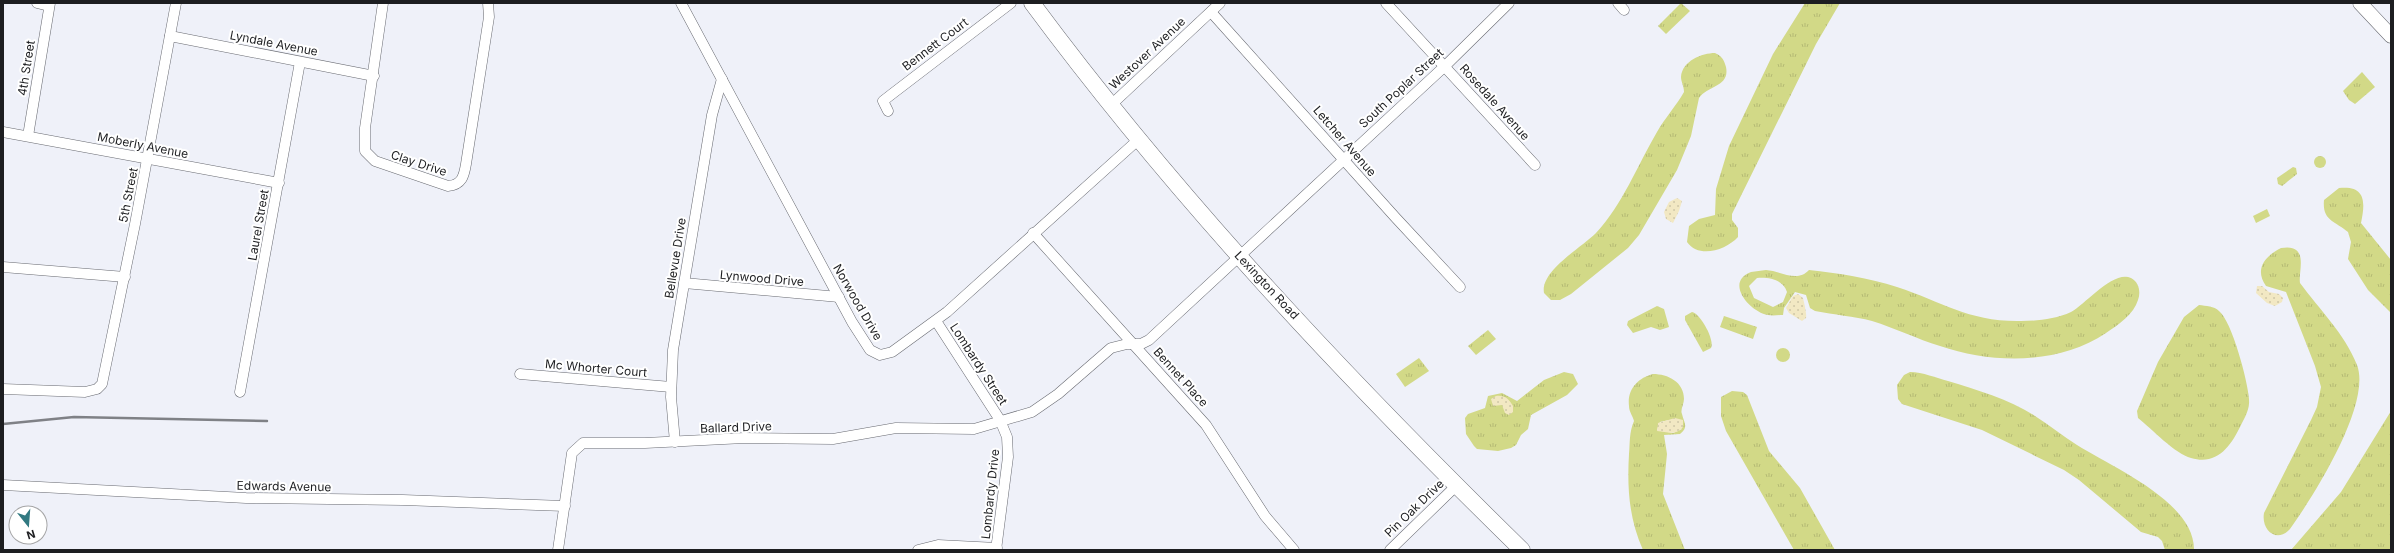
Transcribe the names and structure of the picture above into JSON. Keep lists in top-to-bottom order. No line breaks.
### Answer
{"streets":{"main road":["Lexington Road"],"street":["Lyndale Avenue","Bennett Court","Westover Avenue","4th Street","South Poplar Street","Rosedale Avenue","Letcher Avenue","Moberly Avenue","Clay Drive","5th Street","Laurel Street","Bellevue Drive","Lynwood Drive","Norwood Drive","Lombardy Street","Mc Whorter Court","Bennet Place","Ballard Drive","Edwards Avenue","Lombardy Drive","Pin Oak Drive"]},"crossings":[["Lyndale Avenue","Clay Drive"],["Lyndale Avenue","5th Street"],["Lyndale Avenue","Laurel Street"],["Westover Avenue","Letcher Avenue"],["Westover Avenue","Lexington Road"],["4th Street","Moberly Avenue"],["South Poplar Street","Rosedale Avenue"],["South Poplar Street","Letcher Avenue"],["South Poplar Street","Lexington Road"],["South Poplar Street","Bennet Place"],["South Poplar Street","Ballard Drive"],["Moberly Avenue","5th Street"],["Moberly Avenue","Laurel Street"],["Bellevue Drive","Lynwood Drive"],["Bellevue Drive","Norwood Drive"],["Bellevue Drive","Mc Whorter Court"],["Bellevue Drive","Ballard Drive"],["Lynwood Drive","Norwood Drive"],["Lexington Road","Norwood Drive"],["Lexington Road","Pin Oak Drive"],["Norwood Drive","Lombardy Street"],["Norwood Drive","Bennet Place"],["Lombardy Street","Ballard Drive"],["Lombardy Street","Lombardy Drive"],["Bennet Place","Ballard Drive"],["Ballard Drive","Edwards Avenue"],["Ballard Drive","Lombardy Drive"]],"north":"bottom"}
